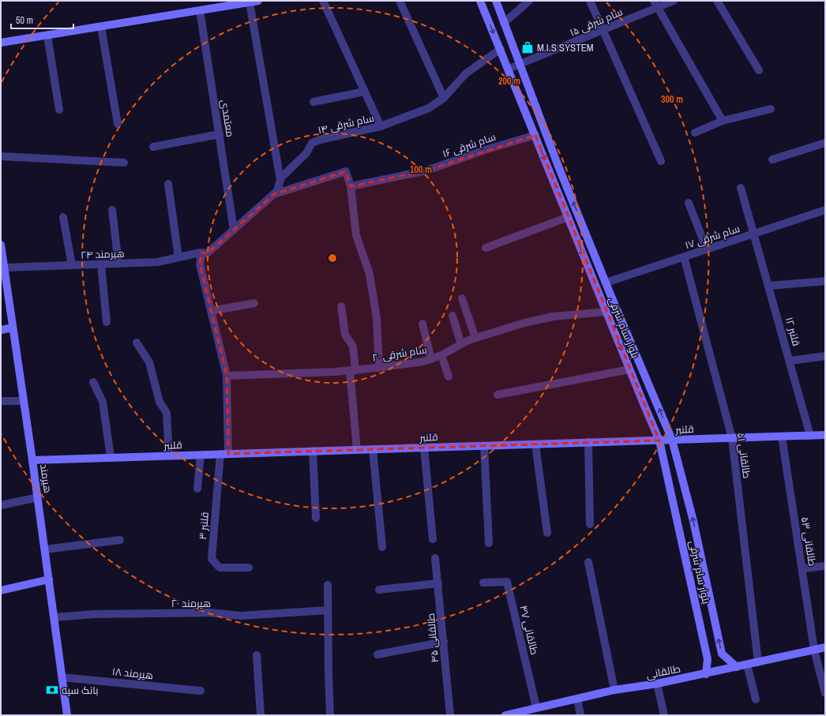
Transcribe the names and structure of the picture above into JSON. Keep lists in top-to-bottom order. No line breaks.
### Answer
{"streets":{"street":["سام شرقی ۱۵","معتمدی","سام شرقی ۱۴","سام شرقی ۱۶","سام شرقی ۱۷","هیرمند ۲۴","بلوار سام شرقی","قلنبر ۱۲","سام شرقی ۲۰","قلنبر","طالقانی ۵۱","هیرمند","قلنبر ۳","طالقانی ۵۳","هیرمند ۲۰","طالقانی ۴۷","طالقانی ۴۵","طالقانی","هیرمند ۱۸"]},"crossings":[["سام شرقی ۱۵","بلوار سام شرقی"],["معتمدی","سام شرقی ۱۴"],["سام شرقی ۱۴","هیرمند ۲۴"],["سام شرقی ۱۴","بلوار سام شرقی"],["سام شرقی ۱۴","قلنبر ۳"],["سام شرقی ۱۶","بلوار سام شرقی"],["سام شرقی ۱۷","بلوار سام شرقی"],["سام شرقی ۱۷","قلنبر ۱۲"],["سام شرقی ۱۷","طالقانی ۵۱"],["هیرمند ۲۴","هیرمند"],["هیرمند ۲۴","قلنبر ۳"],["بلوار سام شرقی","سام شرقی ۲۰"],["بلوار سام شرقی","قلنبر"],["بلوار سام شرقی","طالقانی"],["قلنبر ۱۲","قلنبر"],["سام شرقی ۲۰","قلنبر ۳"],["قلنبر","طالقانی ۵۱"],["قلنبر","هیرمند"],["قلنبر","قلنبر ۳"],["قلنبر","طالقانی ۵۳"],["طالقانی ۵۱","طالقانی"],["هیرمند","هیرمند ۲۰"],["هیرمند","هیرمند ۱۸"],["طالقانی ۵۳","طالقانی"],["طالقانی ۴۷","طالقانی"]],"places":{"shop":["M.I.S SYSTEM"],"bank":["بانک سپه"]},"scale_bar":"50 m","rings":["200 m","300 m","100 m"]}
